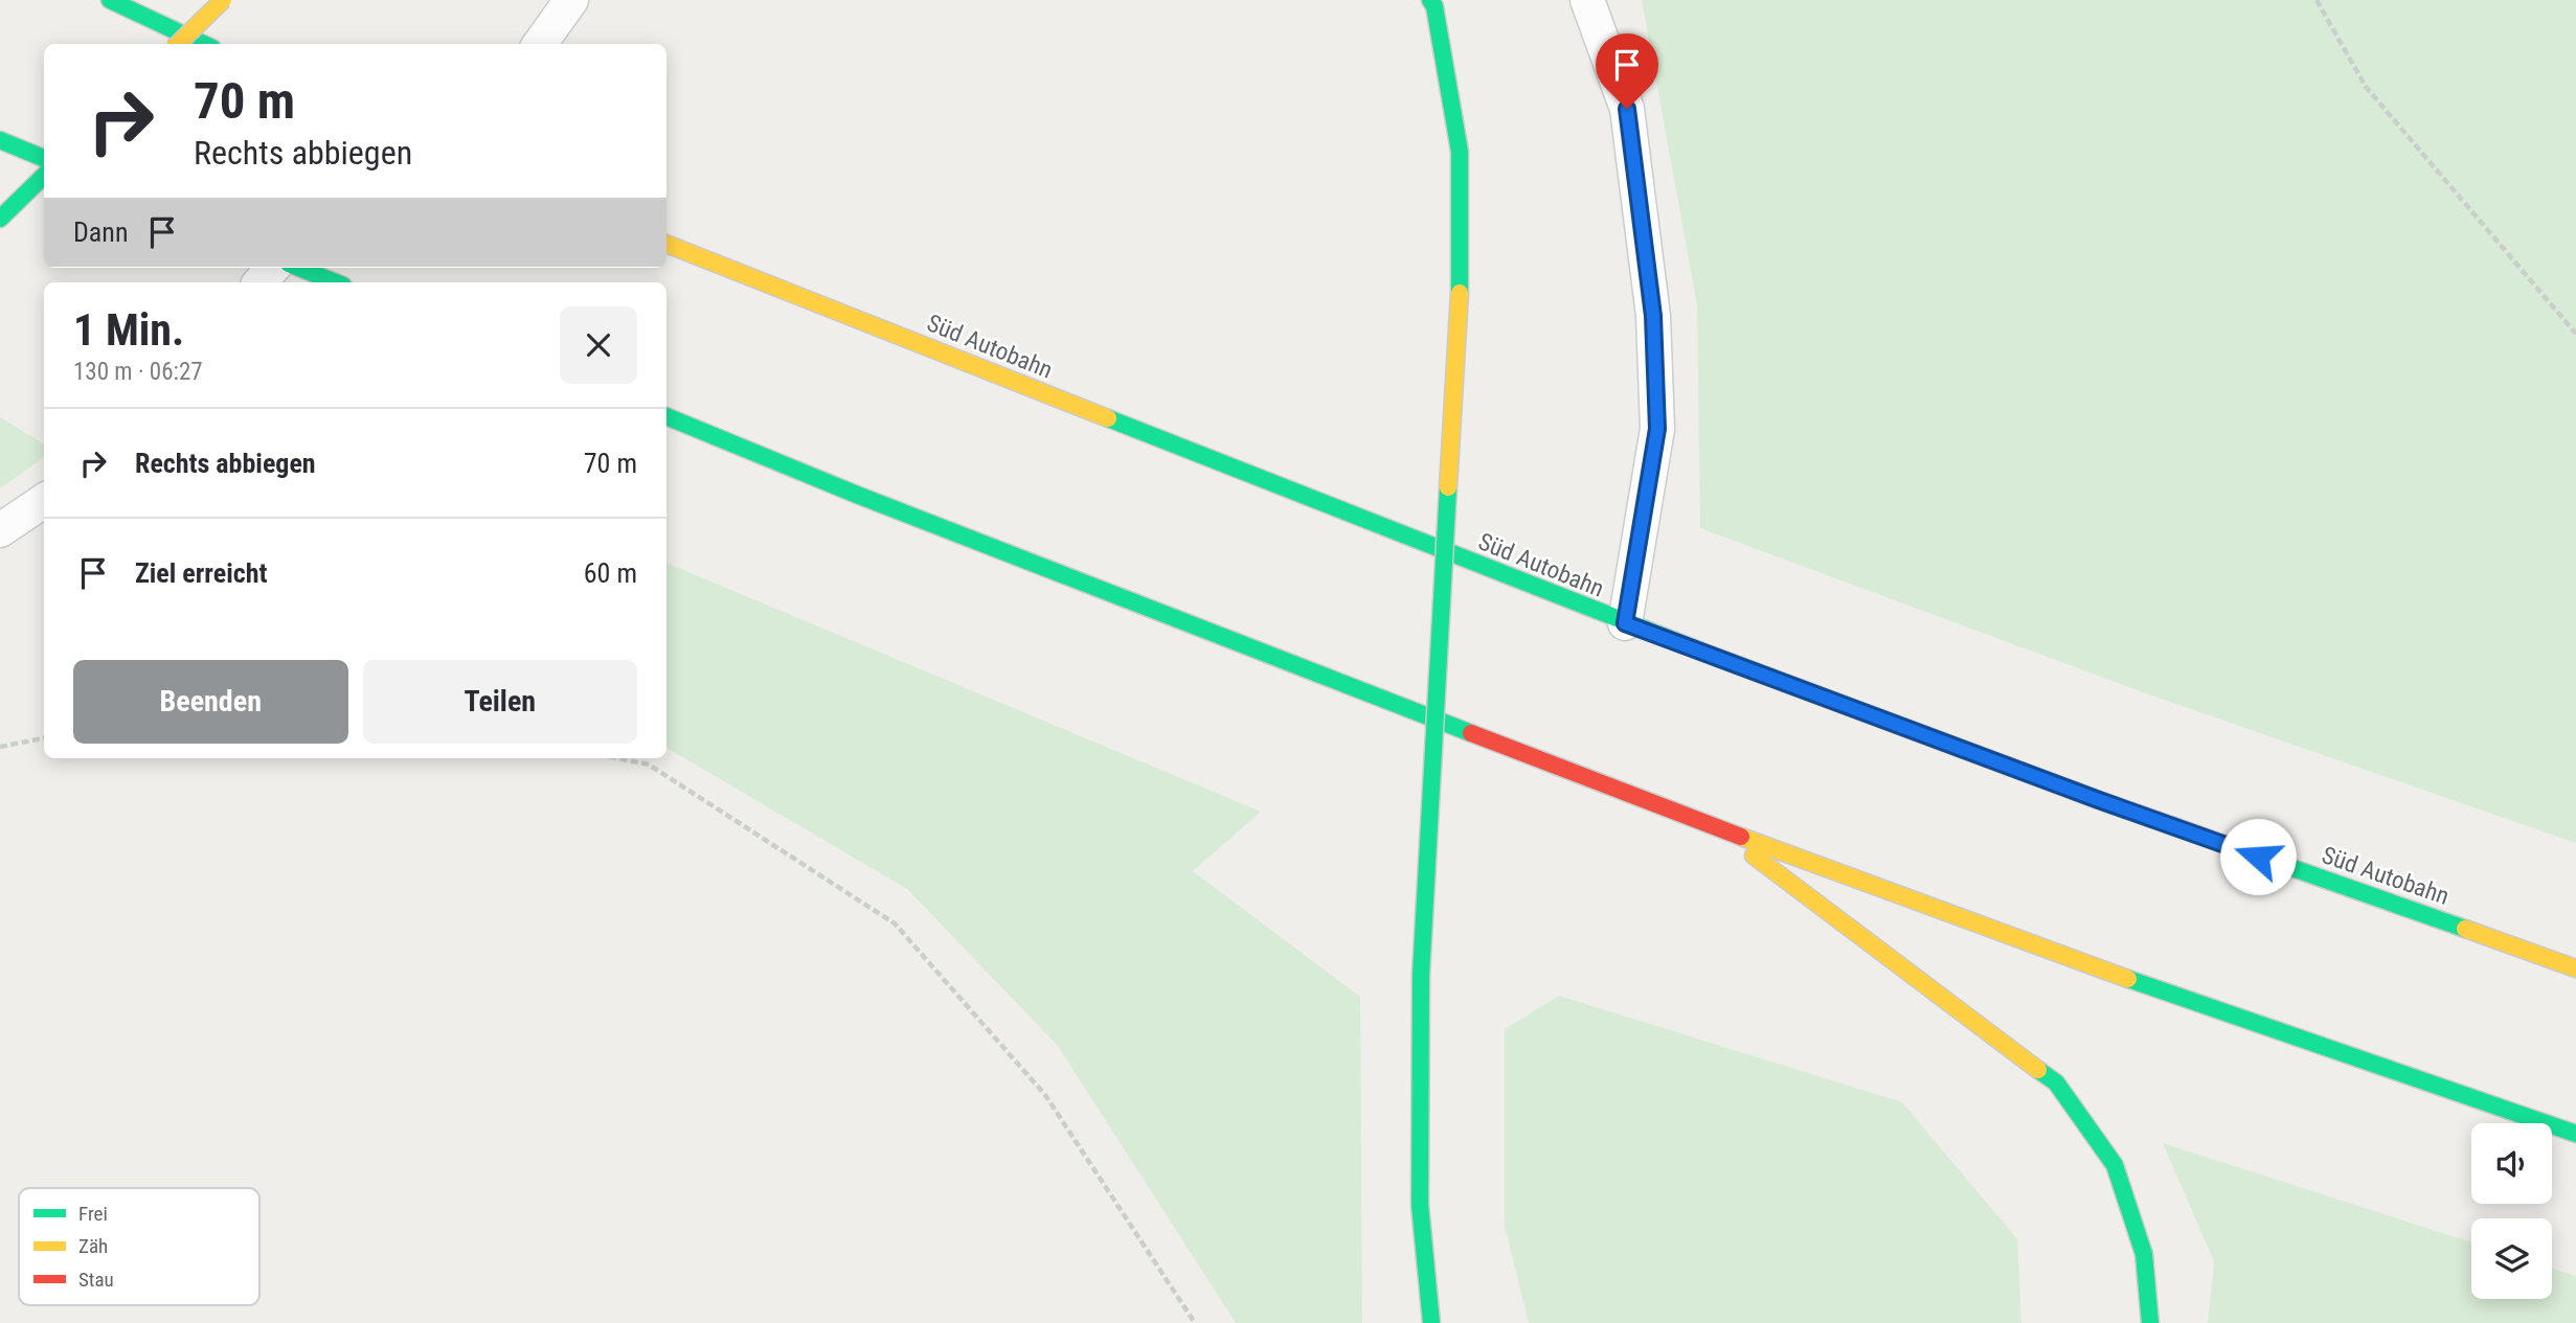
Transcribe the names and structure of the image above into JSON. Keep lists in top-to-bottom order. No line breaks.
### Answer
{"streets":{"main road":["Süd Autobahn"]},"legend":["Frei","Zäh","Stau"],"page":{"turn":["70 m","Rechts abbiegen"],"then":"Dann","heading":["1 Min.","130 m · 06:27"],"list":[{"name":"Rechts abbiegen","value":"70 m"},{"name":"Ziel erreicht","value":"60 m"}],"buttons":["Beenden","Teilen"]}}
